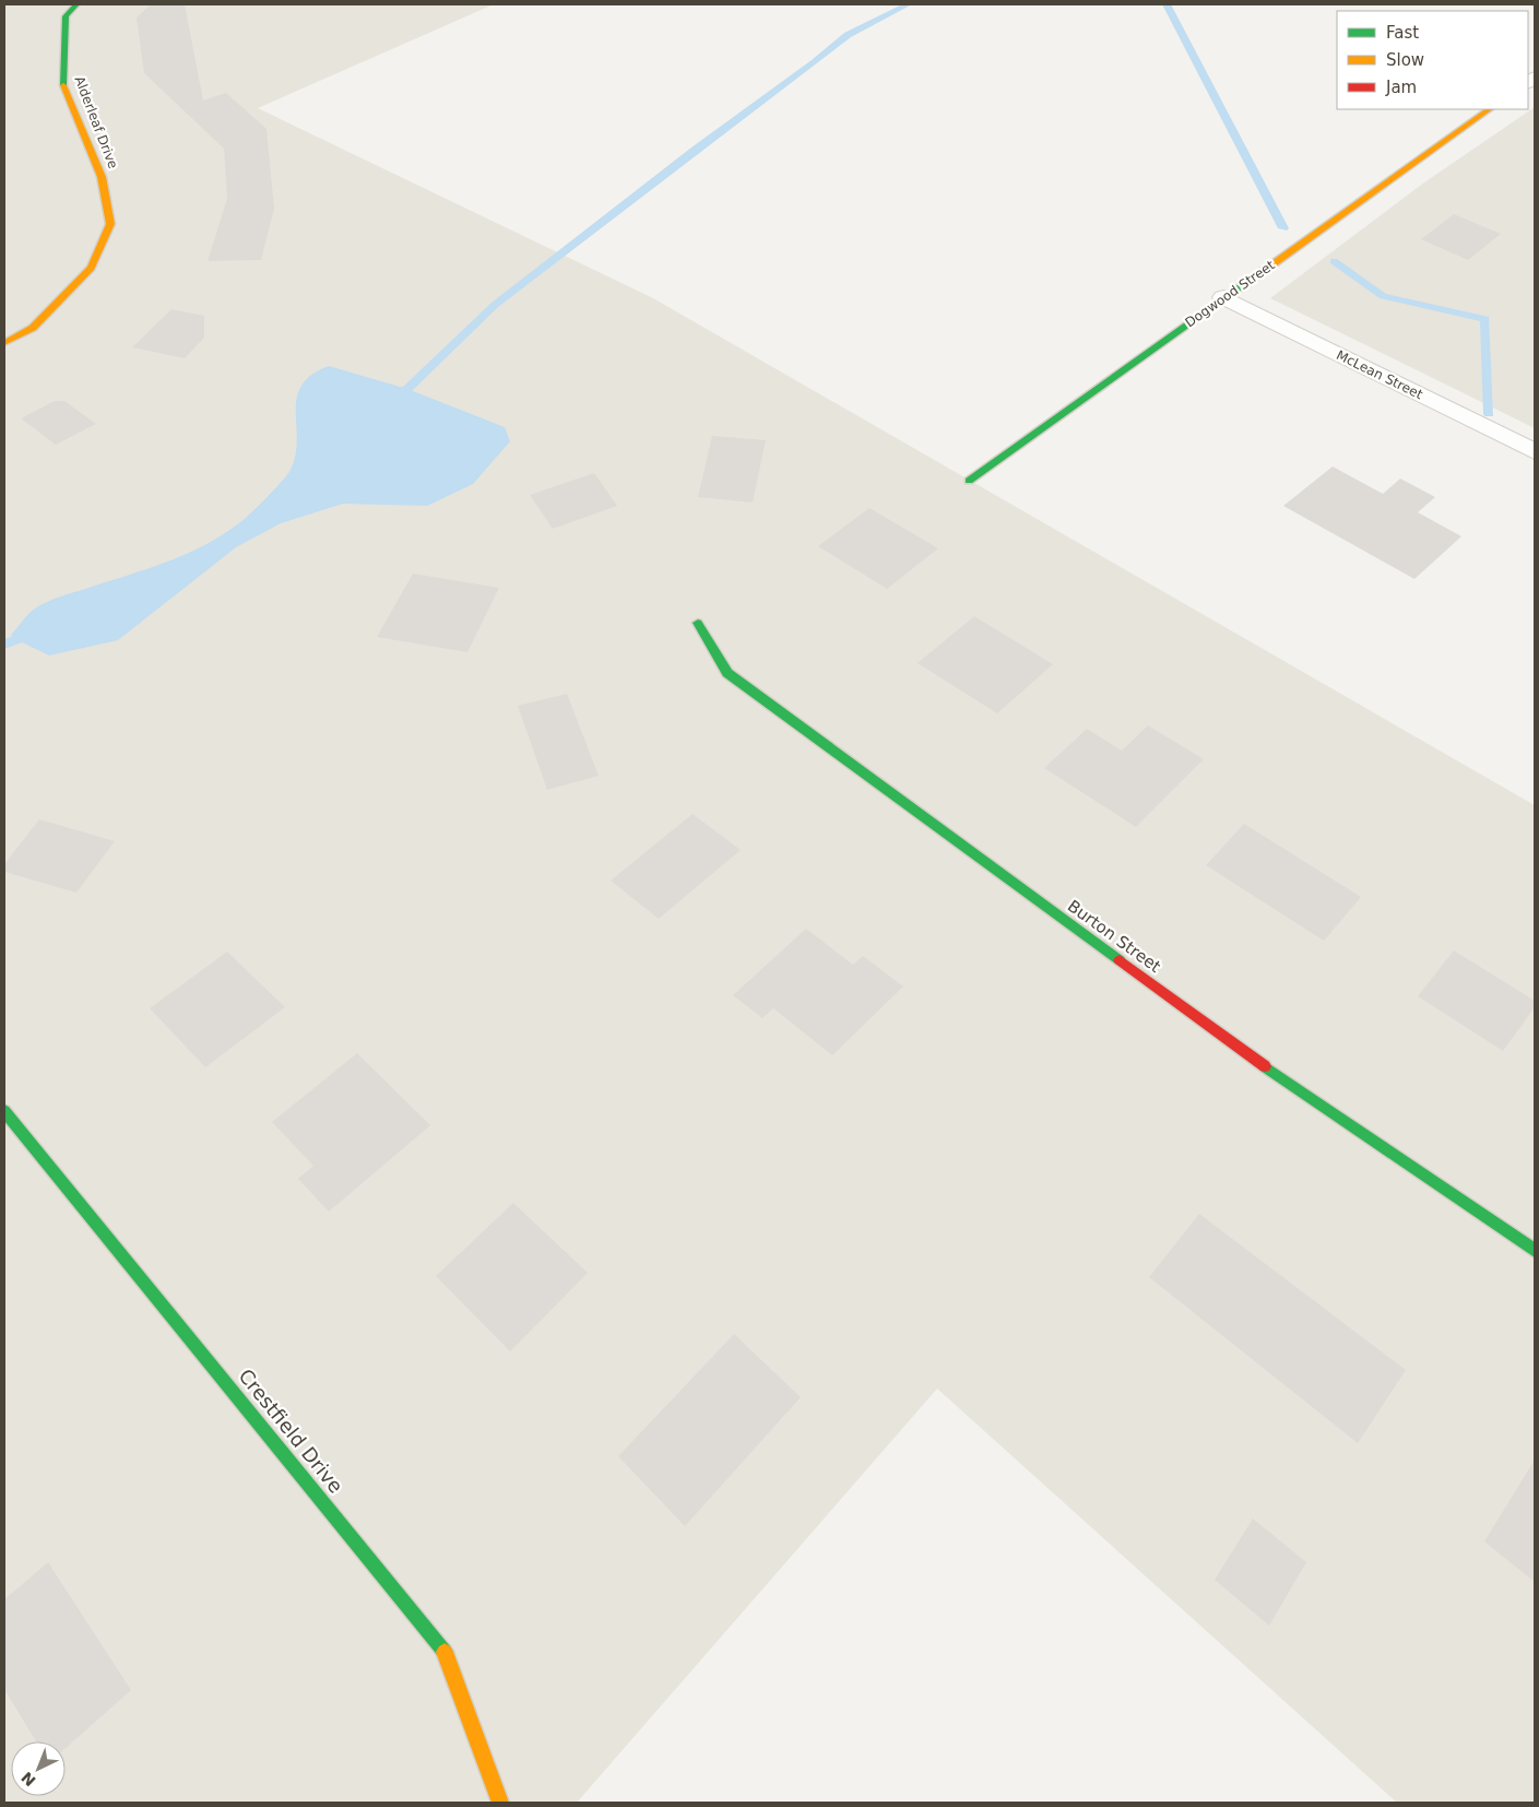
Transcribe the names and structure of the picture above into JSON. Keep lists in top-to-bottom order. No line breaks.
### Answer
{"streets":{"street":["Alderleaf Drive","Dogwood Street","McLean Street","Burton Street","Crestfield Drive"]},"crossings":[["Dogwood Street","McLean Street"]],"legend":["Fast","Slow","Jam"],"north":"bottom left"}
